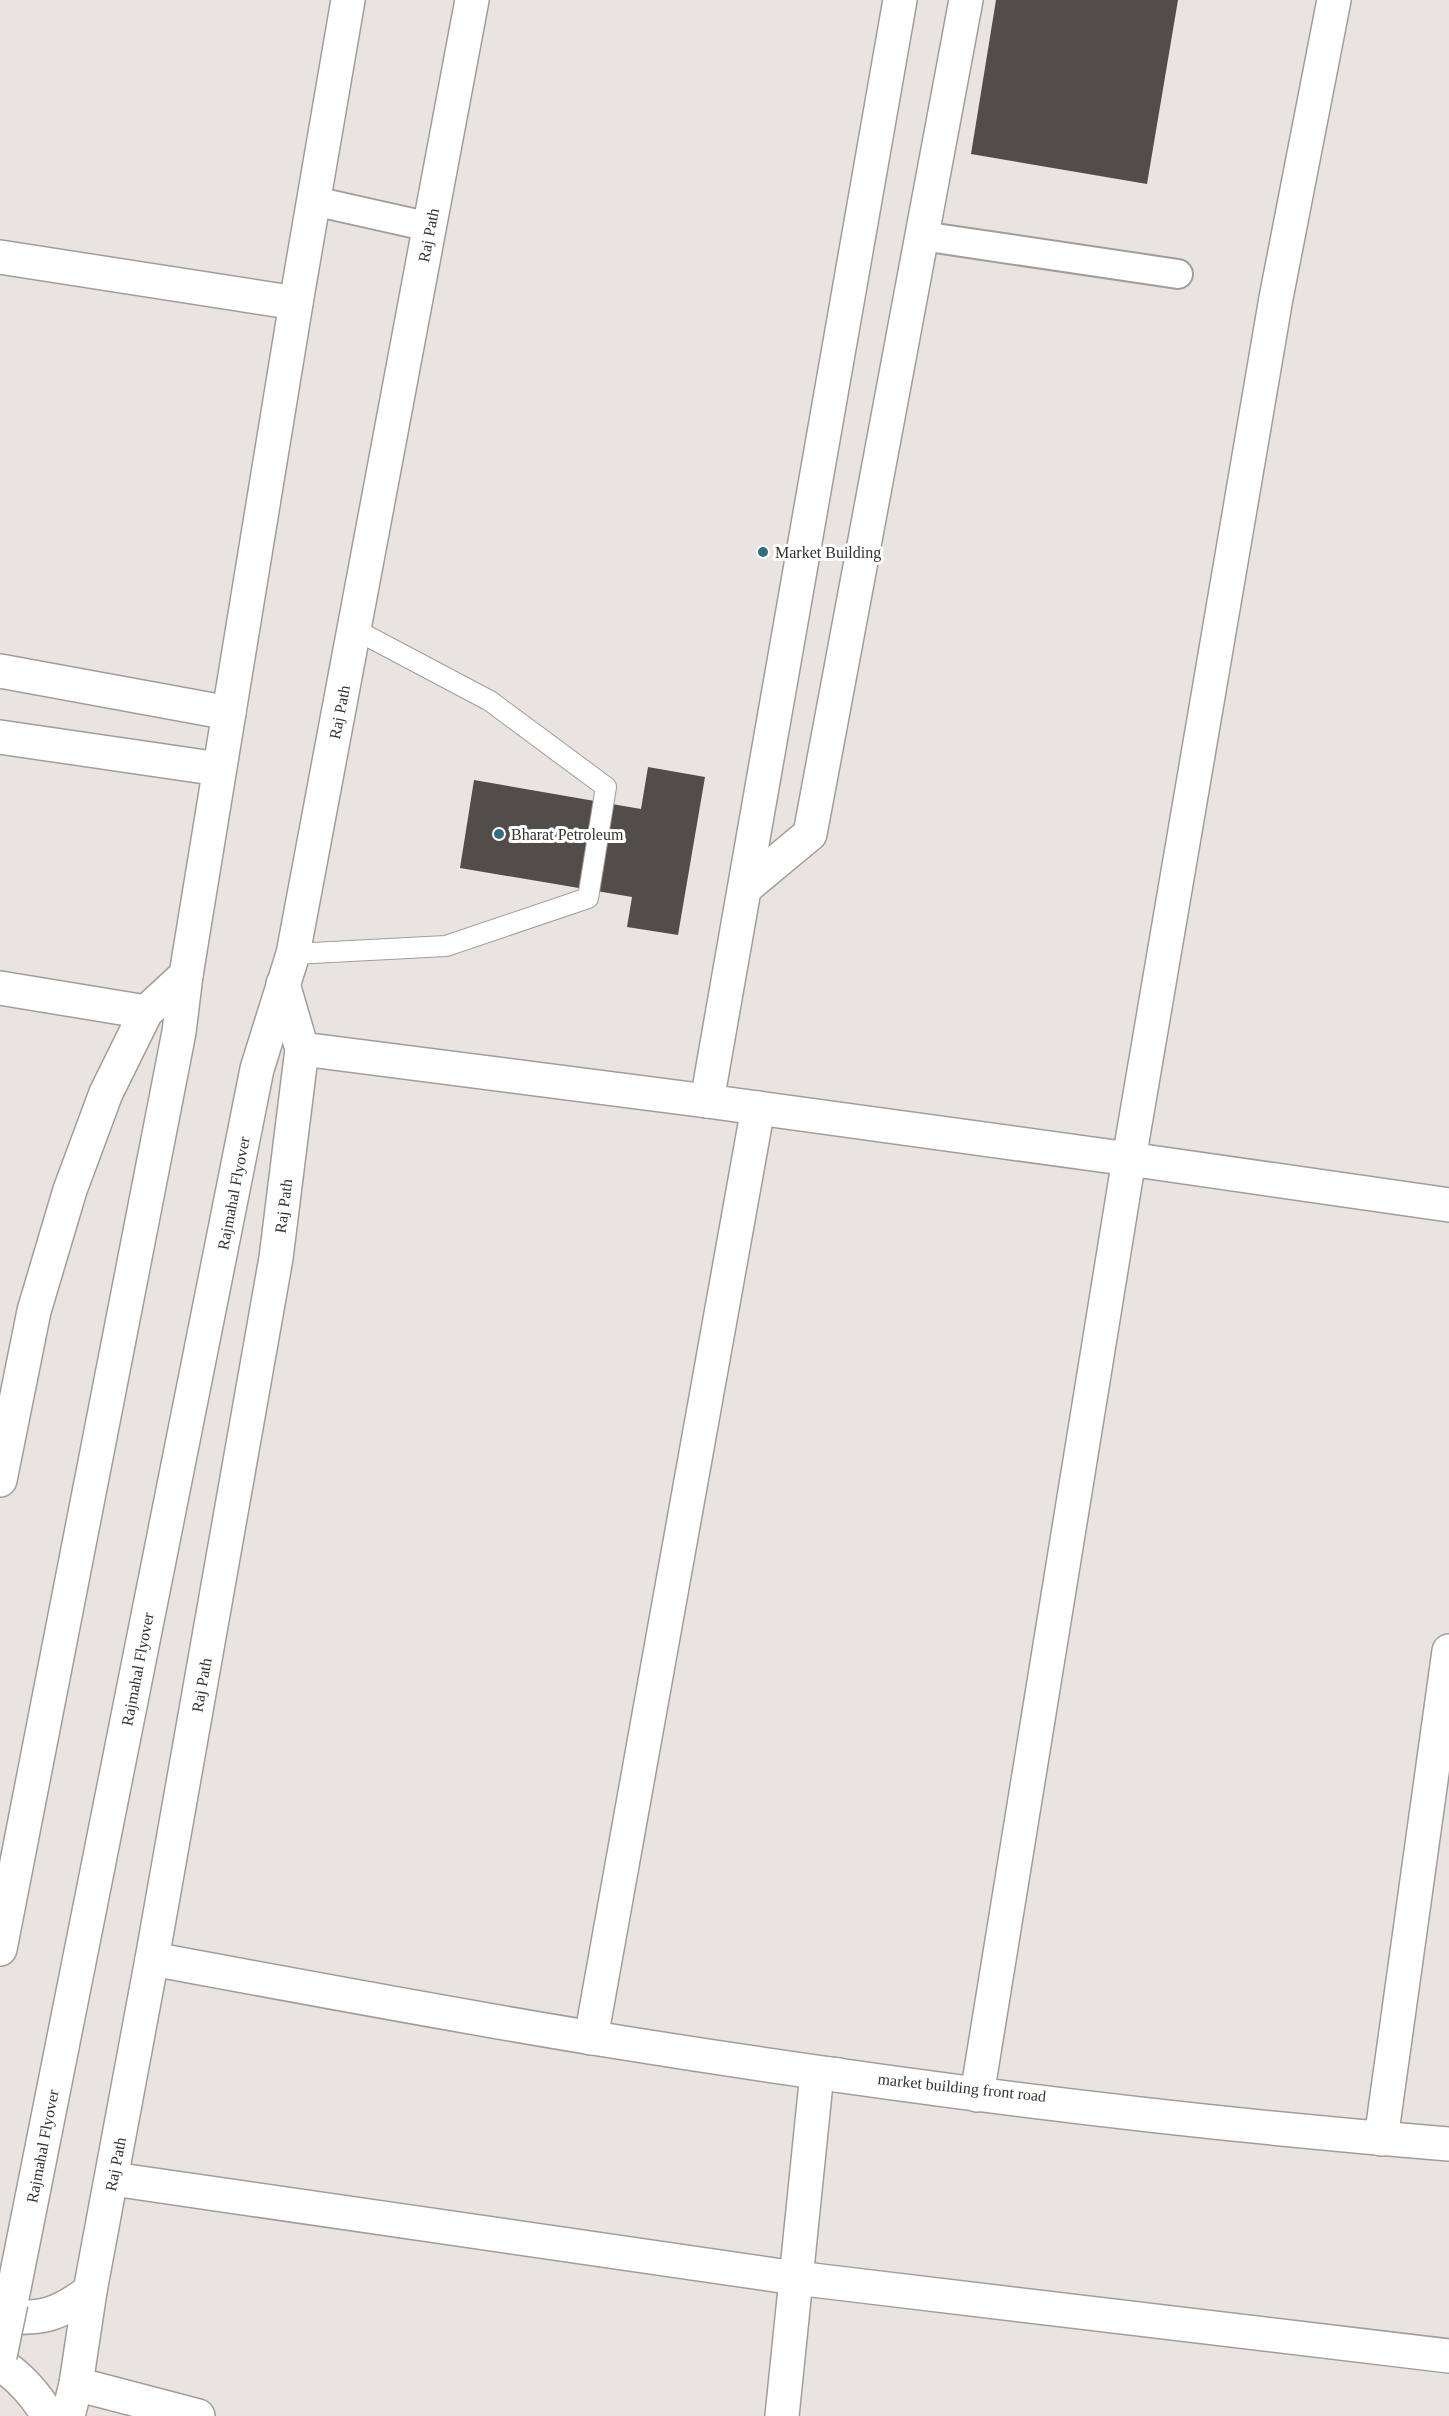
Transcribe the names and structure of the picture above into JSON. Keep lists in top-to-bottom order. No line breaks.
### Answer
{"streets":{"street":["Raj Path","Rajmahal Flyover"]},"crossings":[["Raj Path","Rajmahal Flyover"]],"places":["Market Building","Bharat Petroleum"]}
